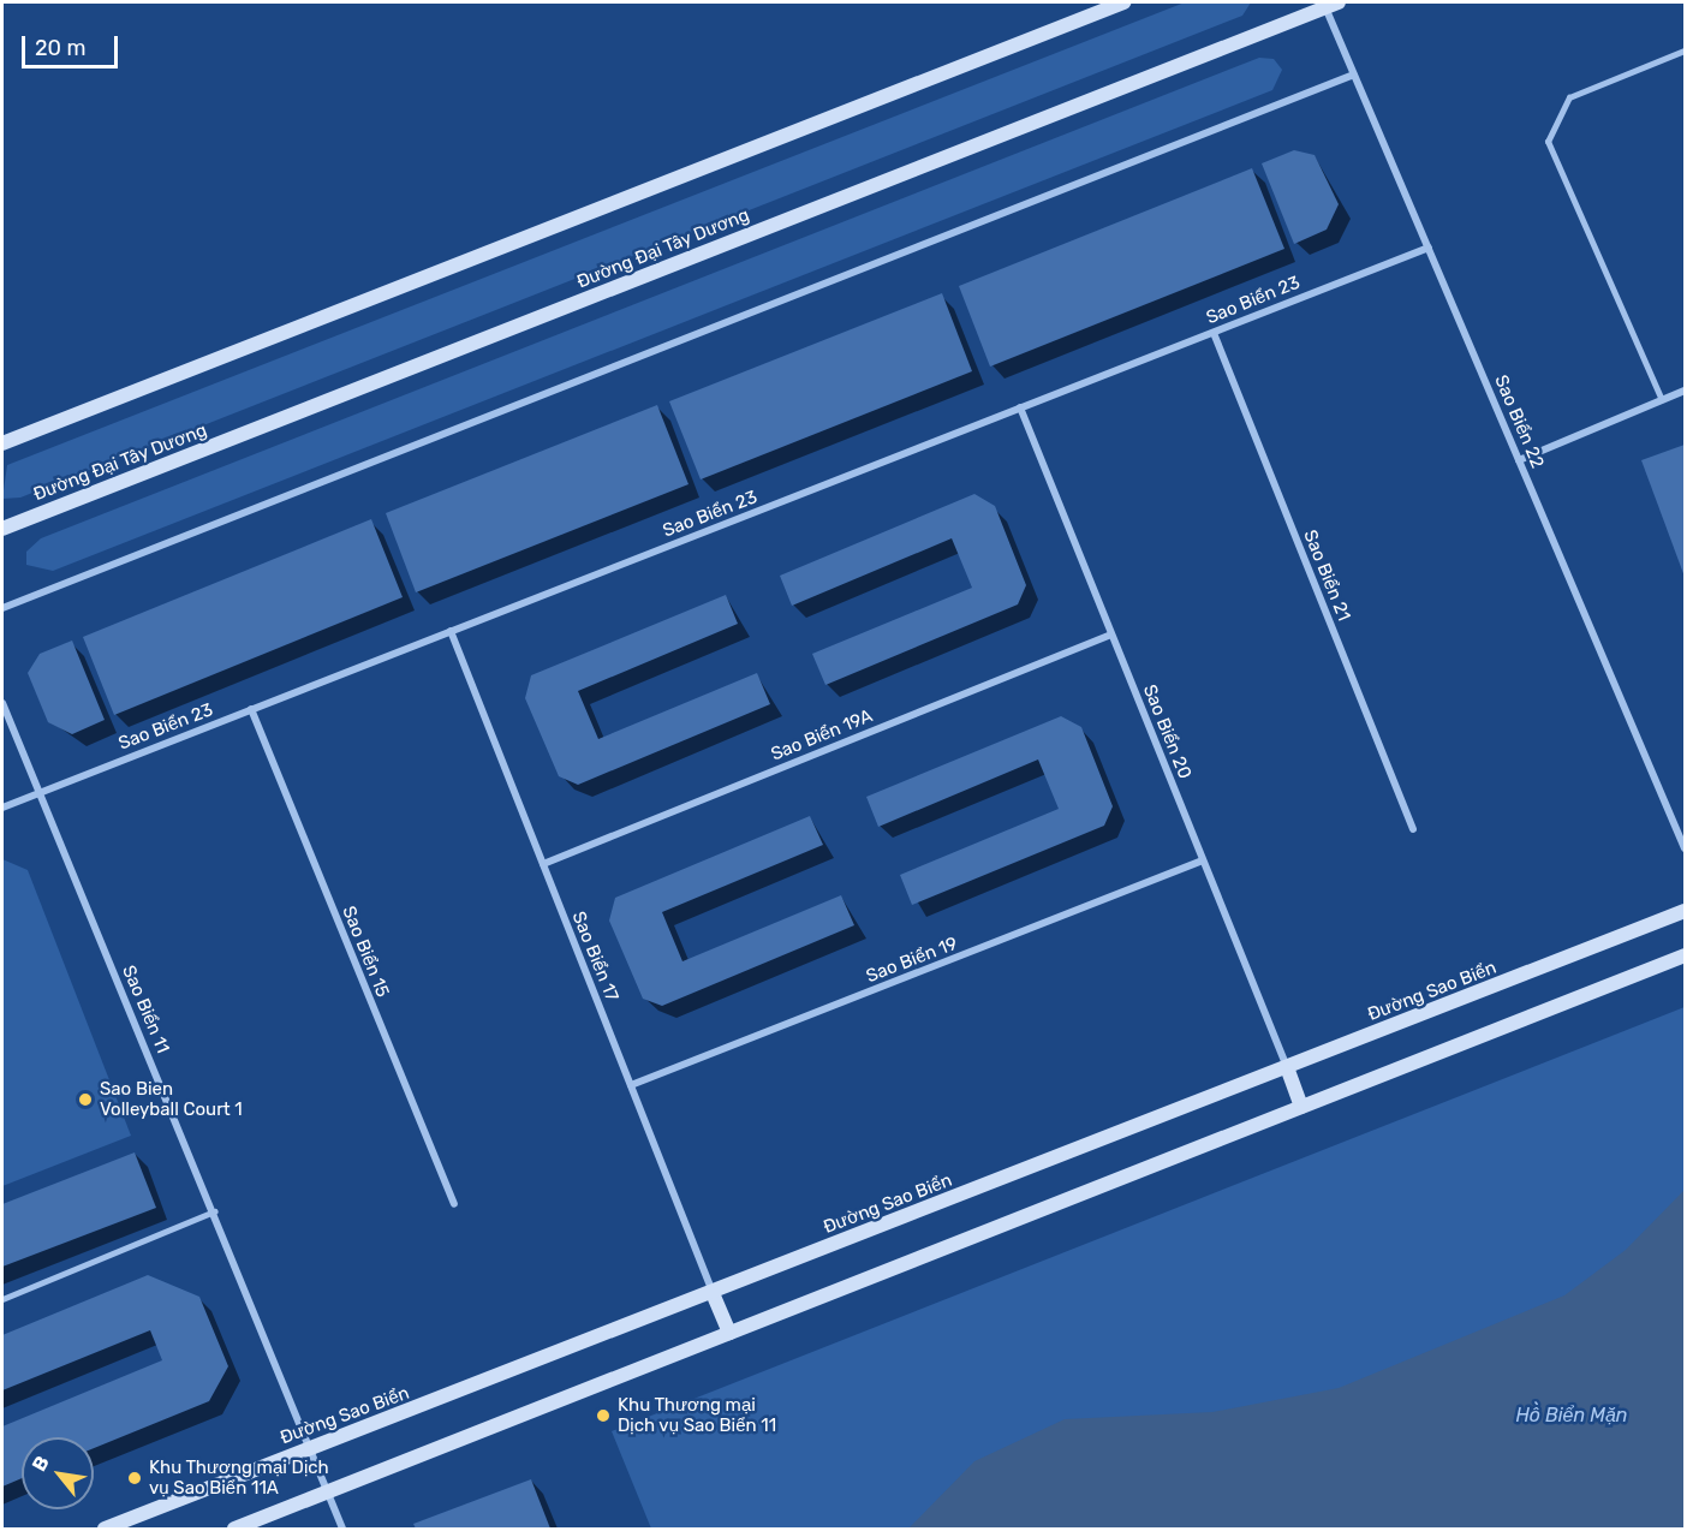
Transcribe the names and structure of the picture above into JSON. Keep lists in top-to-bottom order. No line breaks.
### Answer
{"streets":{"street":["Đường Đại Tây Dương","Sao Biển 23","Sao Biển 22","Sao Biển 21","Sao Biển 20","Sao Biển 19A","Sao Biển 15","Sao Biển 17","Sao Biển 19","Đường Sao Biển","Sao Biển 11"]},"crossings":[["Đường Đại Tây Dương","Sao Biển 22"],["Sao Biển 23","Sao Biển 22"],["Sao Biển 23","Sao Biển 21"],["Sao Biển 23","Sao Biển 20"],["Sao Biển 23","Sao Biển 15"],["Sao Biển 23","Sao Biển 17"],["Sao Biển 23","Sao Biển 11"],["Sao Biển 20","Sao Biển 19A"],["Sao Biển 20","Sao Biển 19"],["Sao Biển 20","Đường Sao Biển"],["Sao Biển 19A","Sao Biển 17"],["Sao Biển 17","Sao Biển 19"],["Sao Biển 17","Đường Sao Biển"],["Đường Sao Biển","Sao Biển 11"]],"water":["Hồ Biển Mặn"],"places":["Sao Bien Volleyball Court 1","Khu Thương mại Dịch vụ Sao Biển 11","Khu Thương mại Dịch vụ Sao Biển 11A"],"scale_bar":"20 m","north":"top left"}
